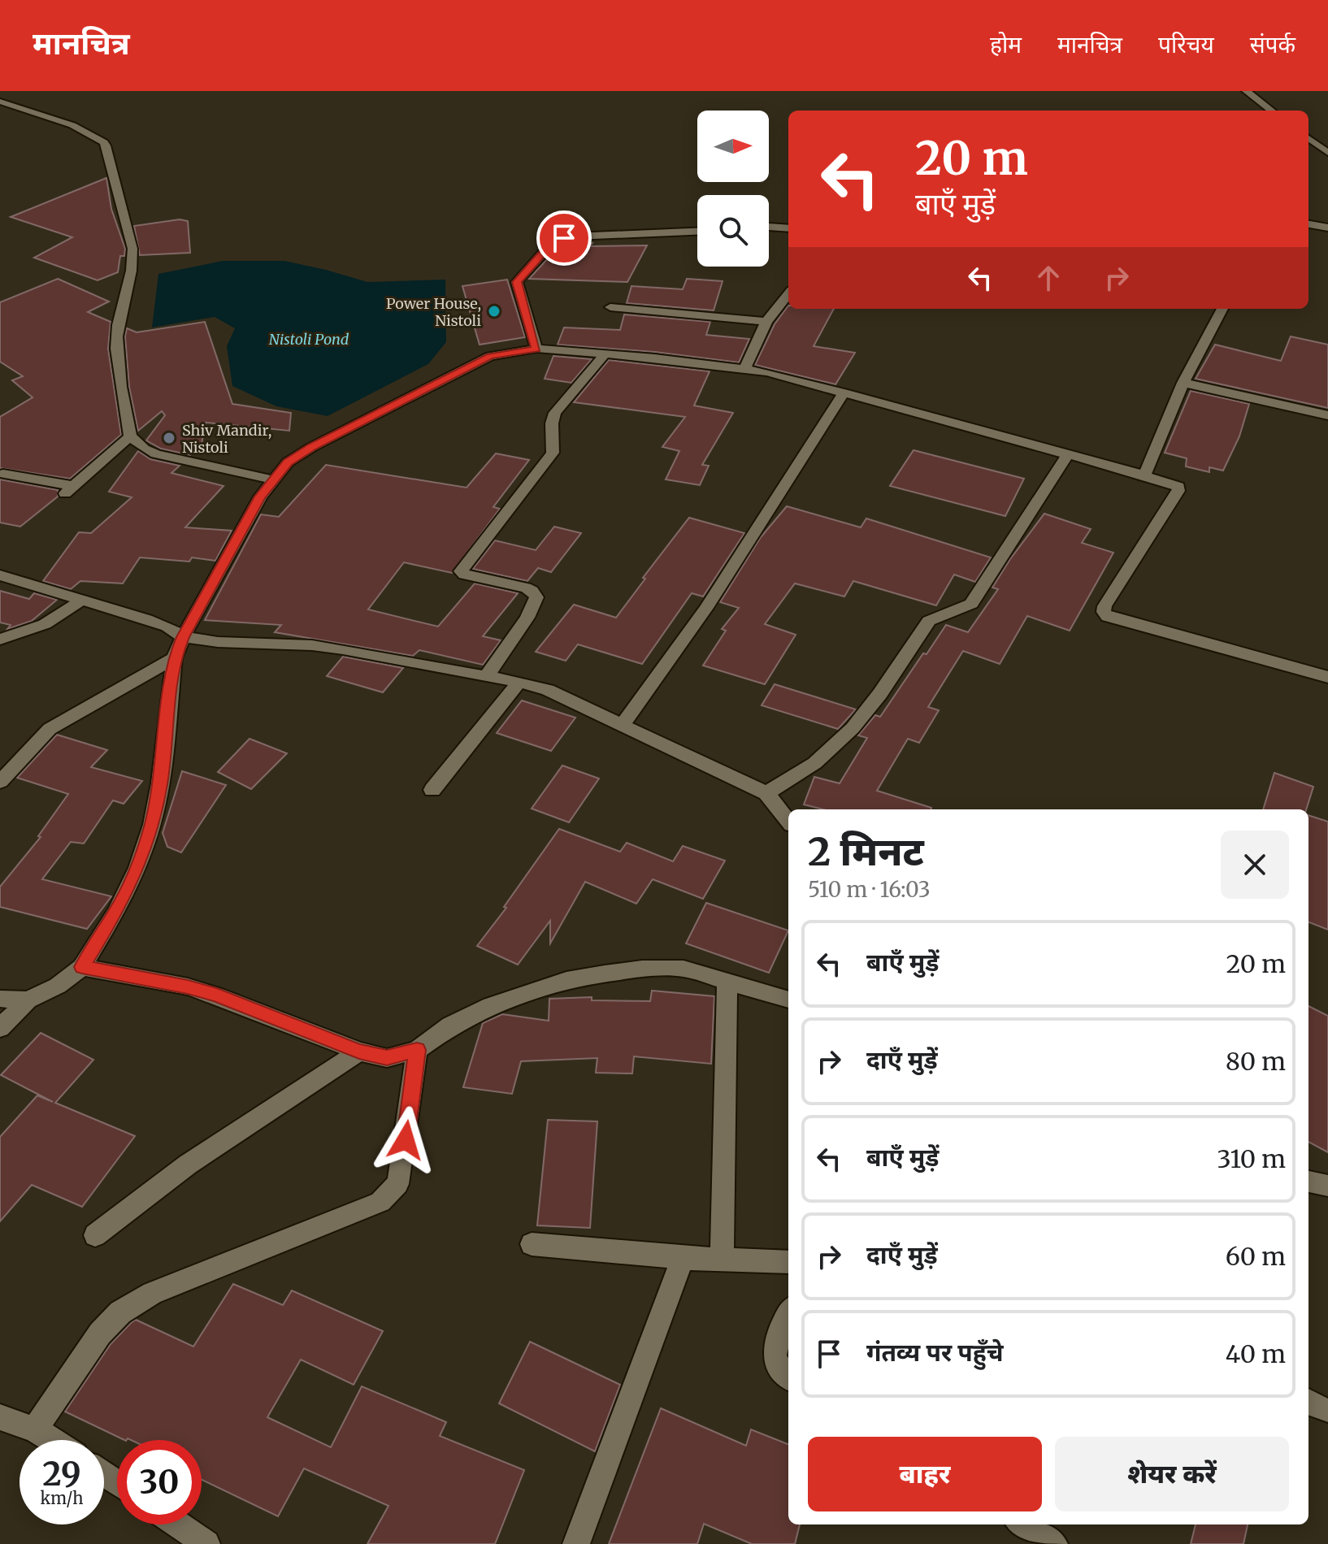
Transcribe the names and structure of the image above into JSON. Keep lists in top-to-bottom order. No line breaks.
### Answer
{"water":["Nistoli Pond"],"places":["Power House, Nistoli","Shiv Mandir, Nistoli"],"north":"right","page":{"header":"मानचित्र","nav":["होम","मानचित्र","परिचय","संपर्क"],"turn":["20 m","बाएँ मुड़ें"],"heading":["2 मिनट","510 m · 16:03"],"list":[{"name":"बाएँ मुड़ें","value":"20 m"},{"name":"दाएँ मुड़ें","value":"80 m"},{"name":"बाएँ मुड़ें","value":"310 m"},{"name":"दाएँ मुड़ें","value":"60 m"},{"name":"गंतव्य पर पहुँचे","value":"40 m"}],"buttons":["बाहर","शेयर करें"],"speed":"29 km/h","limit":"30"}}
